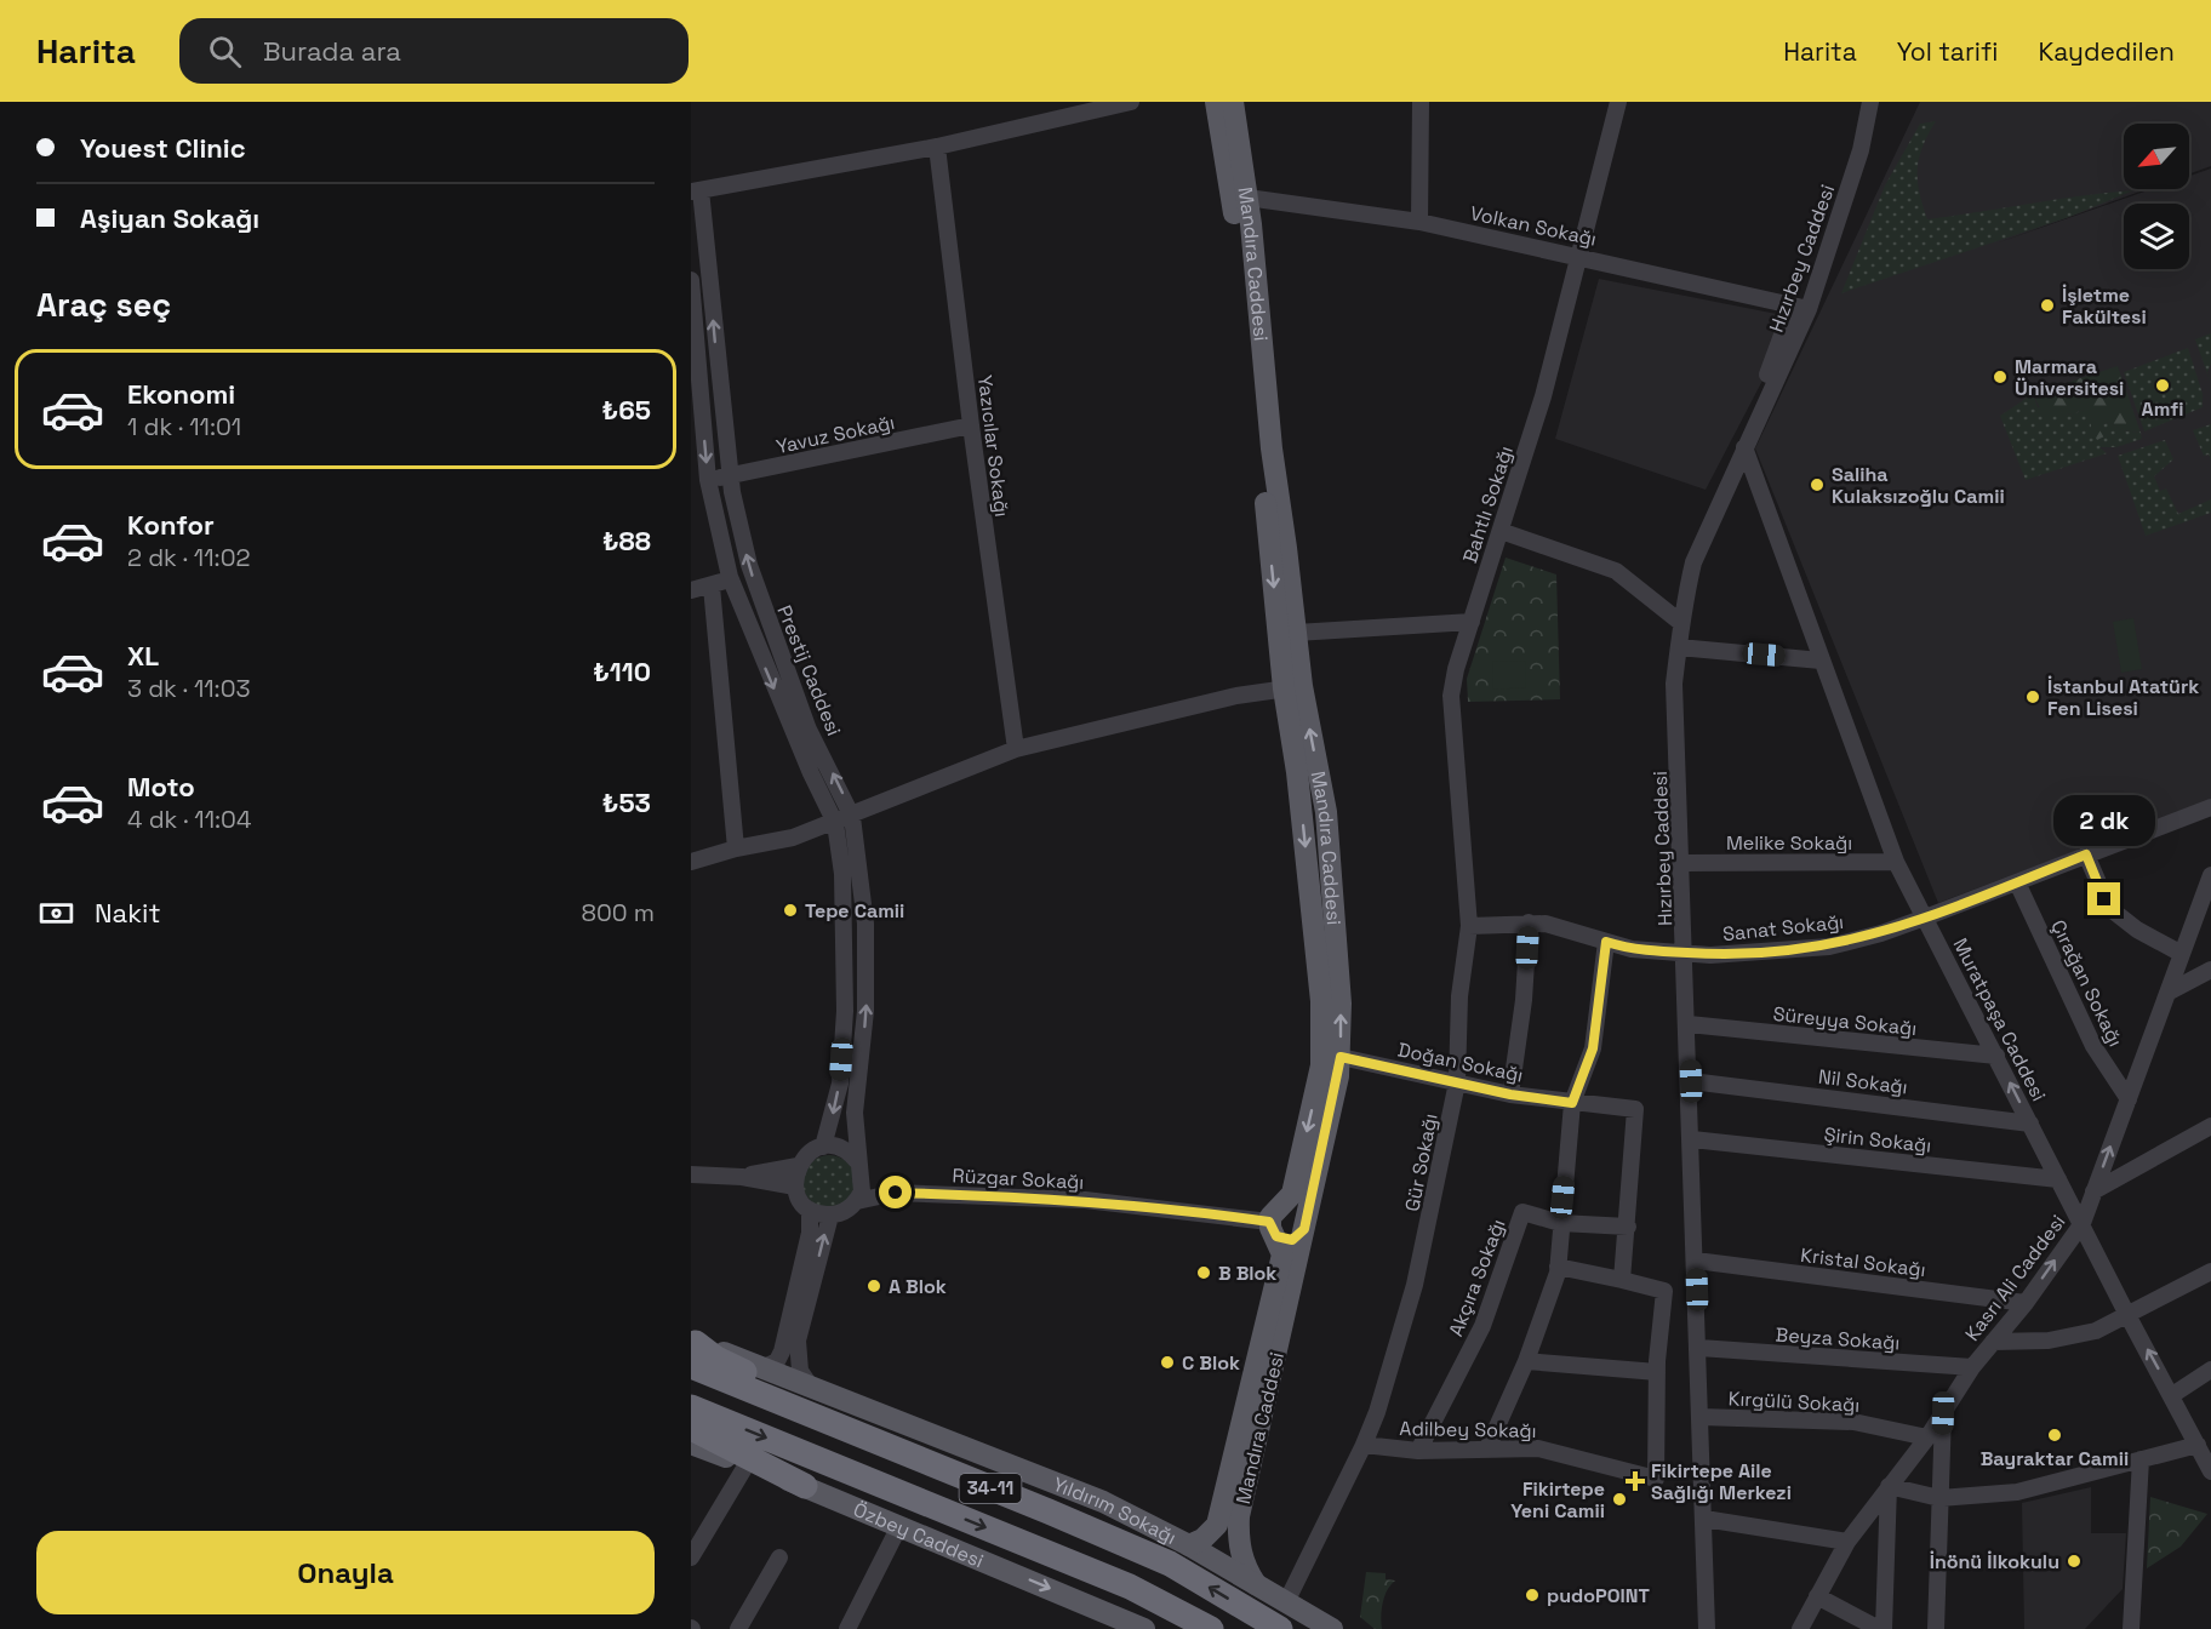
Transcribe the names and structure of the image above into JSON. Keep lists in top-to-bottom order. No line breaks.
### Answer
{"streets":{"highway":["34-11"],"main road":["Mandıra Caddesi","Yıldırım Sokağı","Özbey Caddesi"],"street":["Volkan Sokağı","Hızırbey Caddesi","Yavuz Sokağı","Yazıcılar Sokağı","Bahtlı Sokağı","Prestij Caddesi","Melike Sokağı","Sanat Sokağı","Çırağan Sokağı","Muratpaşa Caddesi","Süreyya Sokağı","Doğan Sokağı","Nil Sokağı","Şirin Sokağı","Gür Sokağı","Rüzgar Sokağı","Kristal Sokağı","Akçıra Sokağı","Kasrı Ali Caddesi","Beyza Sokağı","Kırgülü Sokağı","Adilbey Sokağı"]},"crossings":[["Volkan Sokağı","Hızırbey Caddesi"],["Volkan Sokağı","Mandıra Caddesi"],["Volkan Sokağı","Bahtlı Sokağı"],["Hızırbey Caddesi","Melike Sokağı"],["Hızırbey Caddesi","Sanat Sokağı"],["Hızırbey Caddesi","Muratpaşa Caddesi"],["Hızırbey Caddesi","Süreyya Sokağı"],["Hızırbey Caddesi","Nil Sokağı"],["Hızırbey Caddesi","Şirin Sokağı"],["Hızırbey Caddesi","Kristal Sokağı"],["Hızırbey Caddesi","Beyza Sokağı"],["Hızırbey Caddesi","Kırgülü Sokağı"],["Mandıra Caddesi","Doğan Sokağı"],["Mandıra Caddesi","Rüzgar Sokağı"],["Mandıra Caddesi","Yıldırım Sokağı"],["Yavuz Sokağı","Yazıcılar Sokağı"],["Yavuz Sokağı","Prestij Caddesi"],["Bahtlı Sokağı","Gür Sokağı"],["Melike Sokağı","Muratpaşa Caddesi"],["Sanat Sokağı","Çırağan Sokağı"],["Sanat Sokağı","Muratpaşa Caddesi"],["Çırağan Sokağı","Kasrı Ali Caddesi"],["Muratpaşa Caddesi","Süreyya Sokağı"],["Muratpaşa Caddesi","Nil Sokağı"],["Muratpaşa Caddesi","Şirin Sokağı"],["Muratpaşa Caddesi","Kasrı Ali Caddesi"],["Doğan Sokağı","Gür Sokağı"],["Doğan Sokağı","Akçıra Sokağı"],["Gür Sokağı","Adilbey Sokağı"],["Gür Sokağı","Yıldırım Sokağı"],["Kristal Sokağı","Kasrı Ali Caddesi"],["Akçıra Sokağı","Adilbey Sokağı"],["Kasrı Ali Caddesi","Beyza Sokağı"],["Kasrı Ali Caddesi","Kırgülü Sokağı"],["34-11","Yıldırım Sokağı"]],"one_way":["Özbey Caddesi"],"places":{"other":["İşletme Fakültesi","Marmara Üniversitesi","Amfi","Saliha Kulaksızoğlu Camii","İstanbul Atatürk Fen Lisesi","Tepe Camii","B Blok","A Blok","C Blok","Bayraktar Camii","Fikirtepe Yeni Camii","İnönü İlkokulu","pudoPOINT"],"health":["Fikirtepe Aile Sağlığı Merkezi"]},"north":"bottom left","page":{"header":"Harita","search":"Burada ara","nav":["Harita","Yol tarifi","Kaydedilen"],"banner":["Youest Clinic","Aşiyan Sokağı"],"heading":"Araç seç","list":[{"name":"Ekonomi","note":"1 dk · 11:01","value":"₺65"},{"name":"Konfor","note":"2 dk · 11:02","value":"₺88"},{"name":"XL","note":"3 dk · 11:03","value":"₺110"},{"name":"Moto","note":"4 dk · 11:04","value":"₺53"}],"bubble":"2 dk","pay":["Nakit","800 m"],"buttons":"Onayla"}}
